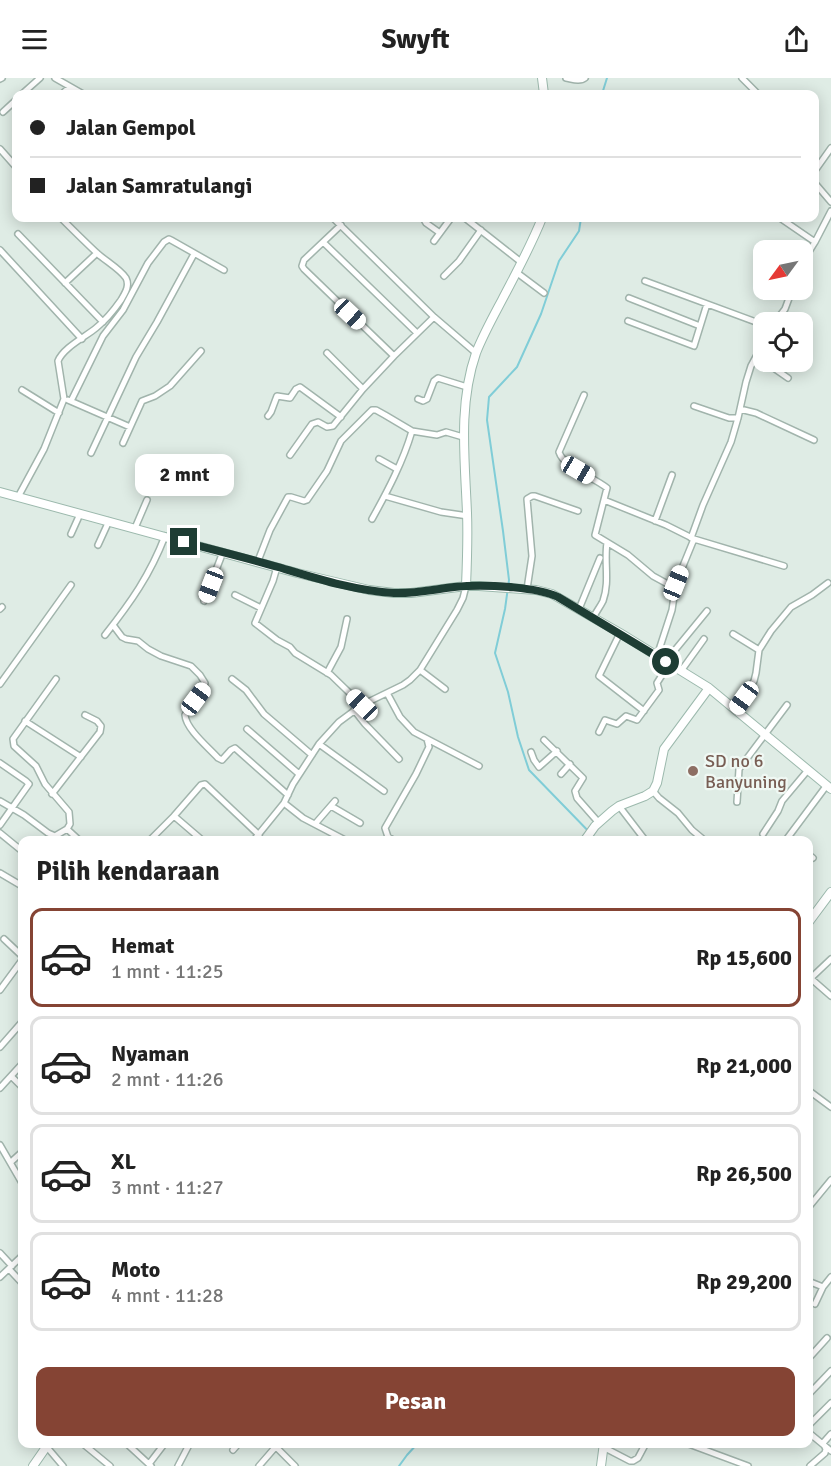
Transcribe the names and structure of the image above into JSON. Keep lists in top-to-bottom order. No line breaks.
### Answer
{"places":["SD no 6 Banyuning"],"north":"bottom left","page":{"header":"Swyft","banner":["Jalan Gempol","Jalan Samratulangi"],"bubble":"2 mnt","heading":"Pilih kendaraan","list":[{"name":"Hemat","note":"1 mnt · 11:25","value":"Rp 15,600"},{"name":"Nyaman","note":"2 mnt · 11:26","value":"Rp 21,000"},{"name":"XL","note":"3 mnt · 11:27","value":"Rp 26,500"},{"name":"Moto","note":"4 mnt · 11:28","value":"Rp 29,200"}],"buttons":"Pesan"}}
